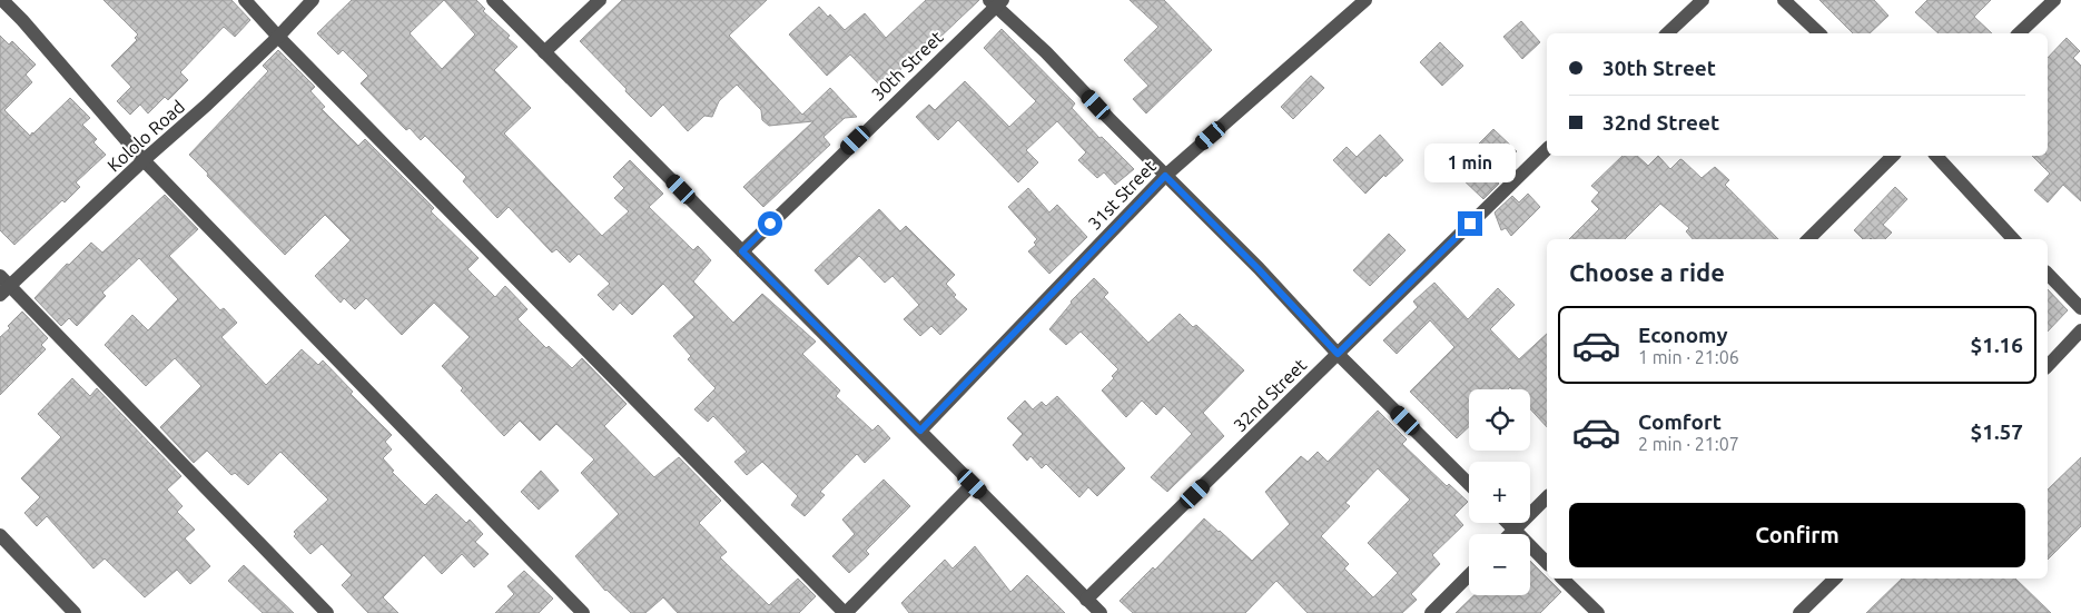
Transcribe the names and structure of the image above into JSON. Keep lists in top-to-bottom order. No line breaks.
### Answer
{"streets":{"street":["30th Street","Kololo Road","31st Street","32nd Street"]},"page":{"banner":["30th Street","32nd Street"],"bubble":"1 min","heading":"Choose a ride","list":[{"name":"Economy","note":"1 min · 21:06","value":"$1.16"},{"name":"Comfort","note":"2 min · 21:07","value":"$1.57"}],"map_buttons":["+","−"],"buttons":"Confirm"}}
